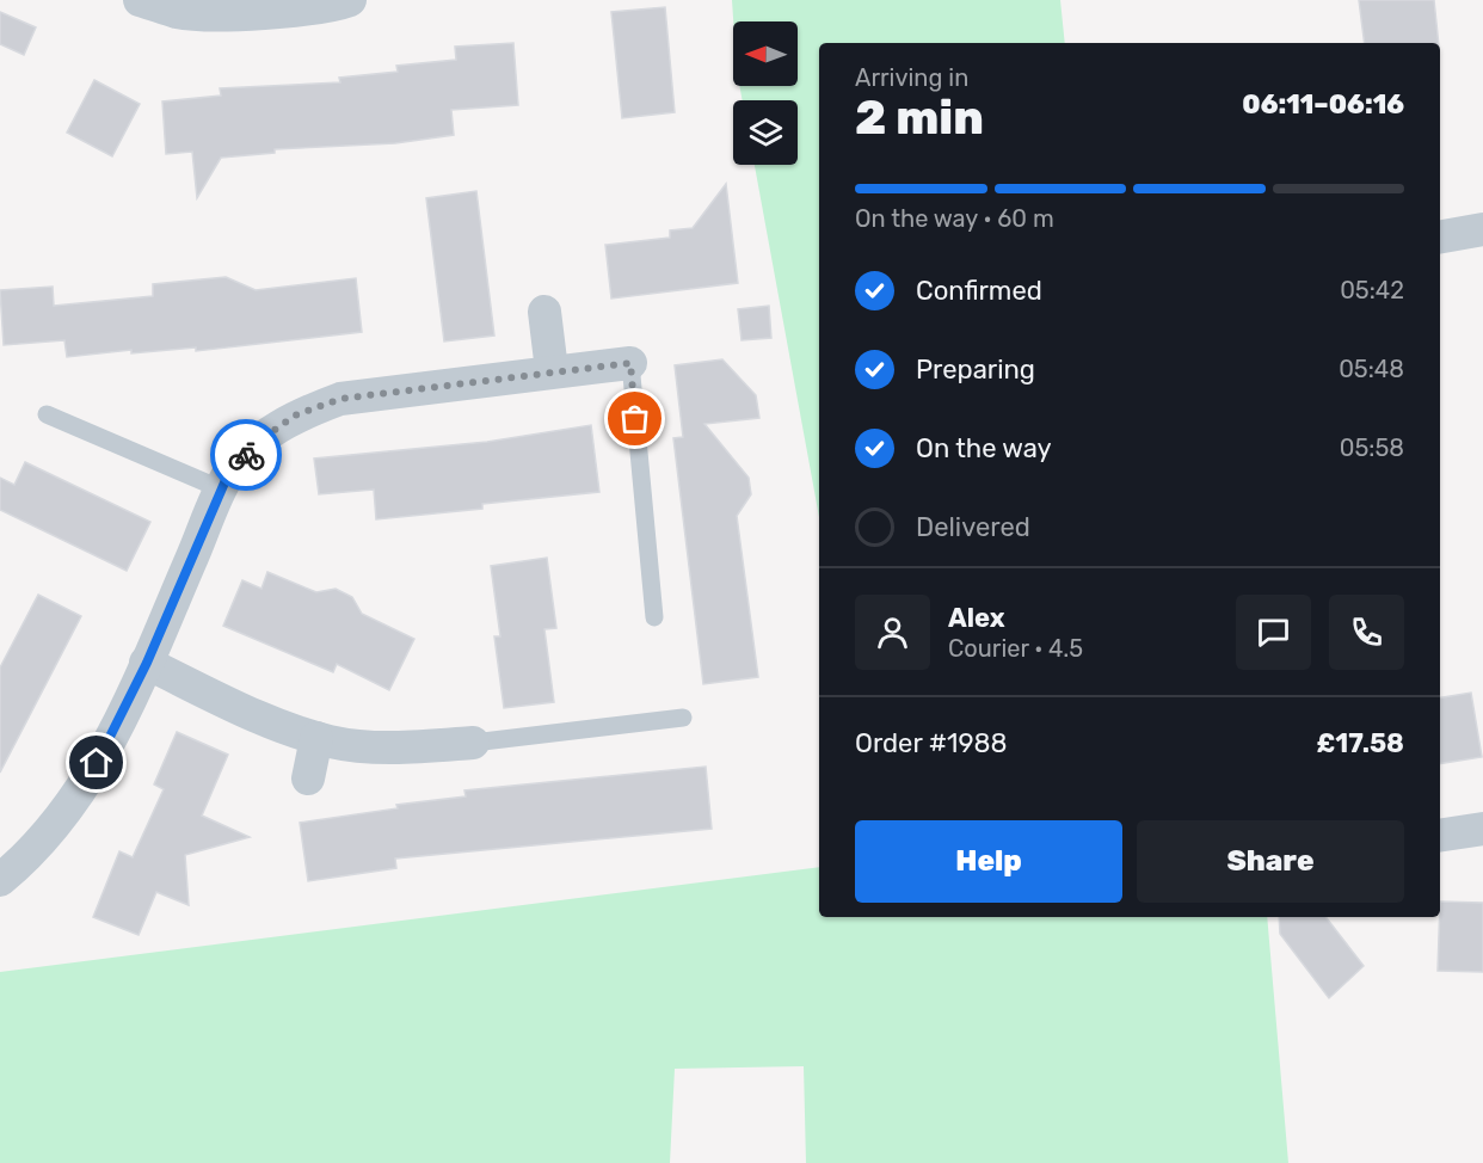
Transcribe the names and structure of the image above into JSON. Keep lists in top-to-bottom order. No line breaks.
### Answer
{"north":"left","page":{"heading":["2 min","Arriving in","06:11–06:16"],"panel":["Alex","Courier · 4.5","Order #1988","£17.58"],"bar":"On the way · 60 m","list":[["Confirmed","05:42"],["Preparing","05:48"],["On the way","05:58"],"Delivered"],"buttons":["Help","Share"]}}
